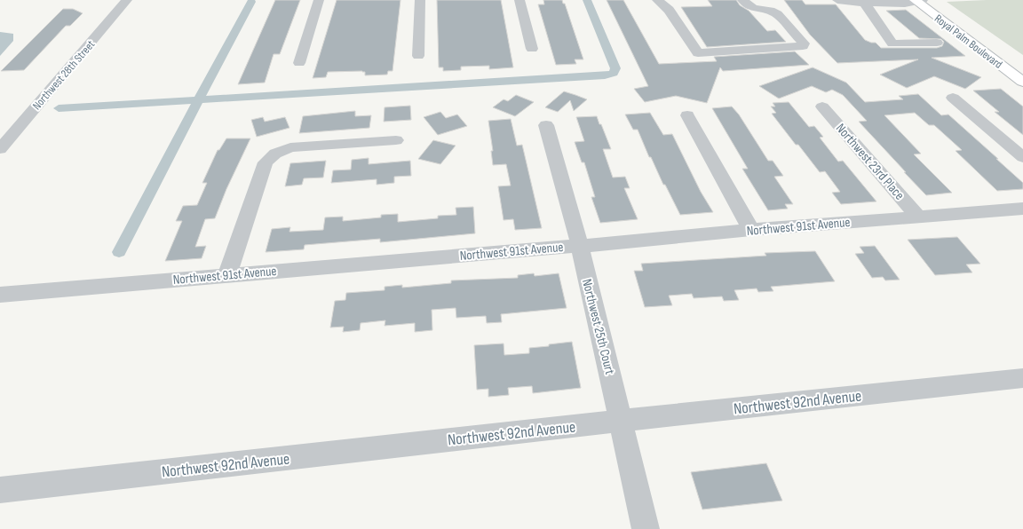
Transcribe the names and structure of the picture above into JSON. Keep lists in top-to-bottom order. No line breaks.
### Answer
{"streets":{"main road":["Royal Palm Boulevard"],"street":["Northwest 28th Street","Northwest 23rd Place","Northwest 91st Avenue","Northwest 25th Court","Northwest 92nd Avenue"]},"crossings":[["Northwest 23rd Place","Northwest 91st Avenue"],["Northwest 91st Avenue","Northwest 25th Court"],["Northwest 25th Court","Northwest 92nd Avenue"]]}
